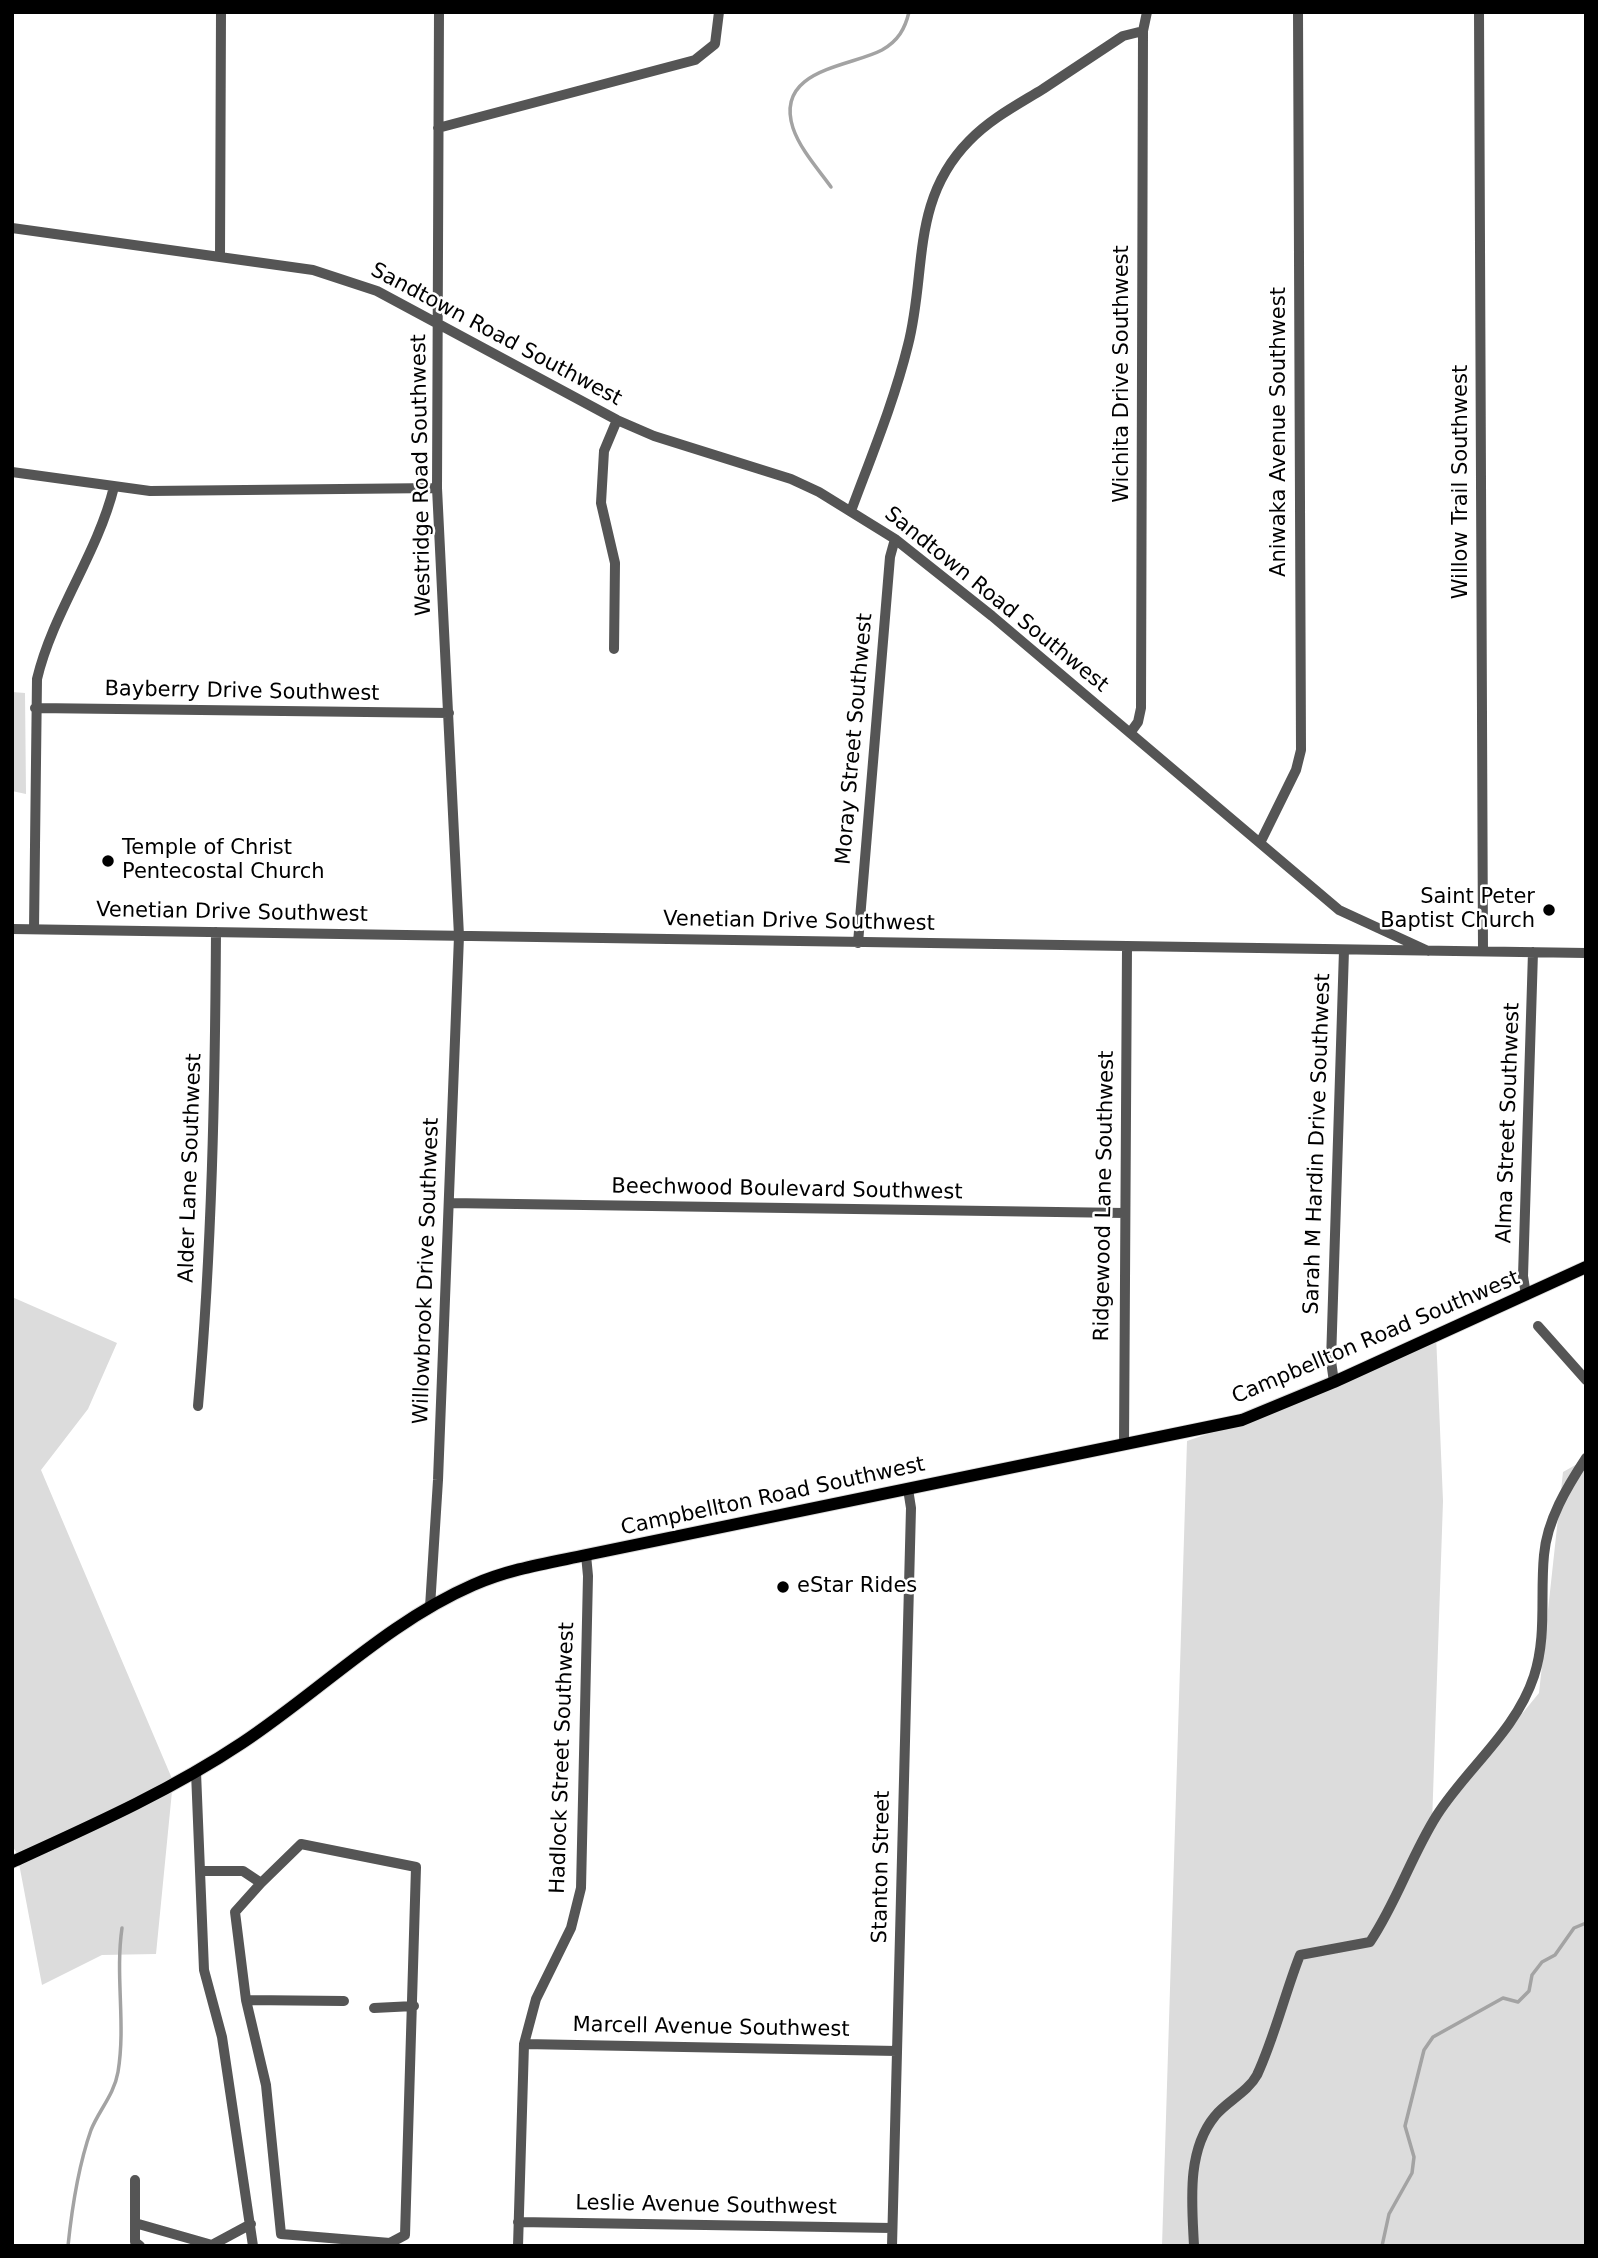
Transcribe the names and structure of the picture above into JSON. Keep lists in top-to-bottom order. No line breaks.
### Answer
{"streets":{"main road":["Campbellton Road Southwest"],"street":["Sandtown Road Southwest","Wichita Drive Southwest","Aniwaka Avenue Southwest","Westridge Road Southwest","Willow Trail Southwest","Bayberry Drive Southwest","Moray Street Southwest","Venetian Drive Southwest","Alma Street Southwest","Sarah M Hardin Drive Southwest","Alder Lane Southwest","Beechwood Boulevard Southwest","Ridgewood Lane Southwest","Willowbrook Drive Southwest","Hadlock Street Southwest","Stanton Street","Marcell Avenue Southwest","Leslie Avenue Southwest"]},"crossings":[["Sandtown Road Southwest","Wichita Drive Southwest"],["Sandtown Road Southwest","Aniwaka Avenue Southwest"],["Sandtown Road Southwest","Westridge Road Southwest"],["Sandtown Road Southwest","Moray Street Southwest"],["Sandtown Road Southwest","Venetian Drive Southwest"],["Westridge Road Southwest","Bayberry Drive Southwest"],["Westridge Road Southwest","Venetian Drive Southwest"],["Westridge Road Southwest","Willowbrook Drive Southwest"],["Willow Trail Southwest","Venetian Drive Southwest"],["Moray Street Southwest","Venetian Drive Southwest"],["Venetian Drive Southwest","Alma Street Southwest"],["Venetian Drive Southwest","Sarah M Hardin Drive Southwest"],["Venetian Drive Southwest","Alder Lane Southwest"],["Venetian Drive Southwest","Ridgewood Lane Southwest"],["Venetian Drive Southwest","Willowbrook Drive Southwest"],["Alma Street Southwest","Campbellton Road Southwest"],["Sarah M Hardin Drive Southwest","Campbellton Road Southwest"],["Beechwood Boulevard Southwest","Ridgewood Lane Southwest"],["Beechwood Boulevard Southwest","Willowbrook Drive Southwest"],["Ridgewood Lane Southwest","Campbellton Road Southwest"],["Willowbrook Drive Southwest","Campbellton Road Southwest"],["Campbellton Road Southwest","Hadlock Street Southwest"],["Campbellton Road Southwest","Stanton Street"],["Hadlock Street Southwest","Marcell Avenue Southwest"],["Hadlock Street Southwest","Leslie Avenue Southwest"],["Stanton Street","Marcell Avenue Southwest"],["Stanton Street","Leslie Avenue Southwest"]],"places":["Temple of Christ Pentecostal Church","Saint Peter Baptist Church","eStar Rides"]}
